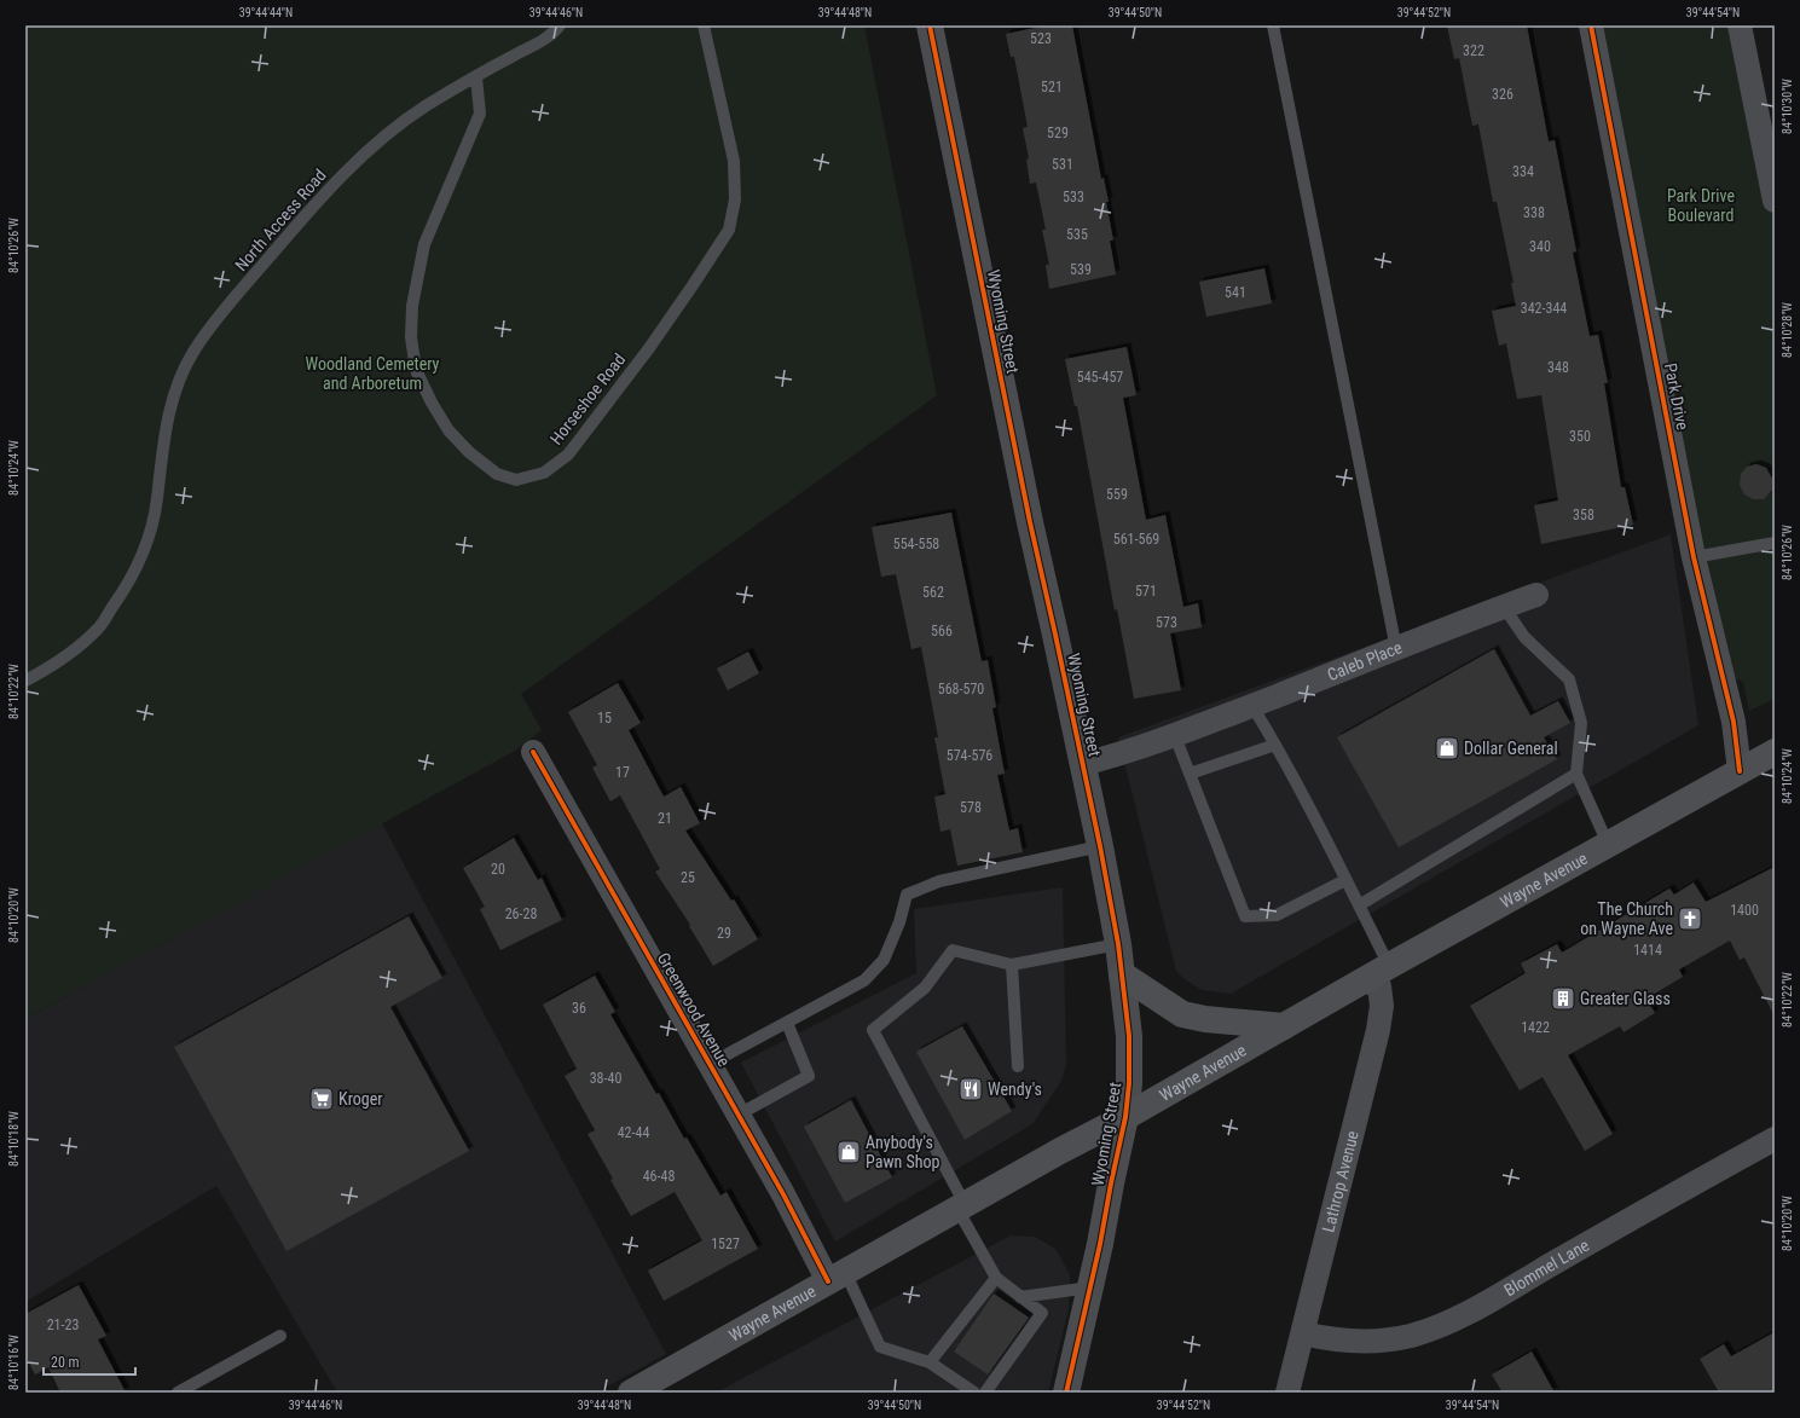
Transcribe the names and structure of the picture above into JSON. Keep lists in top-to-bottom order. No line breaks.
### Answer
{"streets":{"main road":["Wayne Avenue"],"street":["Wyoming Street","Park Drive","Caleb Place","Greenwood Avenue","Lathrop Avenue","Blommel Lane"],"lane":["North Access Road","Horseshoe Road"]},"crossings":[["North Access Road","Horseshoe Road"],["Wyoming Street","Caleb Place"],["Wyoming Street","Wayne Avenue"],["Park Drive","Wayne Avenue"],["Wayne Avenue","Greenwood Avenue"],["Wayne Avenue","Lathrop Avenue"],["Lathrop Avenue","Blommel Lane"]],"parks":["Park Drive Boulevard","Woodland Cemetery and Arboretum"],"places":{"shop":["Dollar General","Anybody's Pawn Shop"],"church":["The Church on Wayne Ave"],"building":["Greater Glass"],"restaurant":["Wendy's"],"supermarket":["Kroger"]},"house_numbers":["523","322","521","326","529","531","334","533","338","535","340","539","541","342-344","348","545-457","350","559","358","561-569","554-558","571","562","573","566","568-570","15","574-576","17","578","21","20","25","1400","26-28","29","1414","36","1422","38-40","42-44","46-48","1527","21-23"],"scale_bar":"20 m","coordinates":["39°44'44\"N","39°44'46\"N","39°44'48\"N","39°44'50\"N","39°44'52\"N","39°44'54\"N","84°10'30\"W","84°10'26\"W","84°10'28\"W","84°10'24\"W","84°10'22\"W","84°10'20\"W","84°10'18\"W","84°10'16\"W"]}
